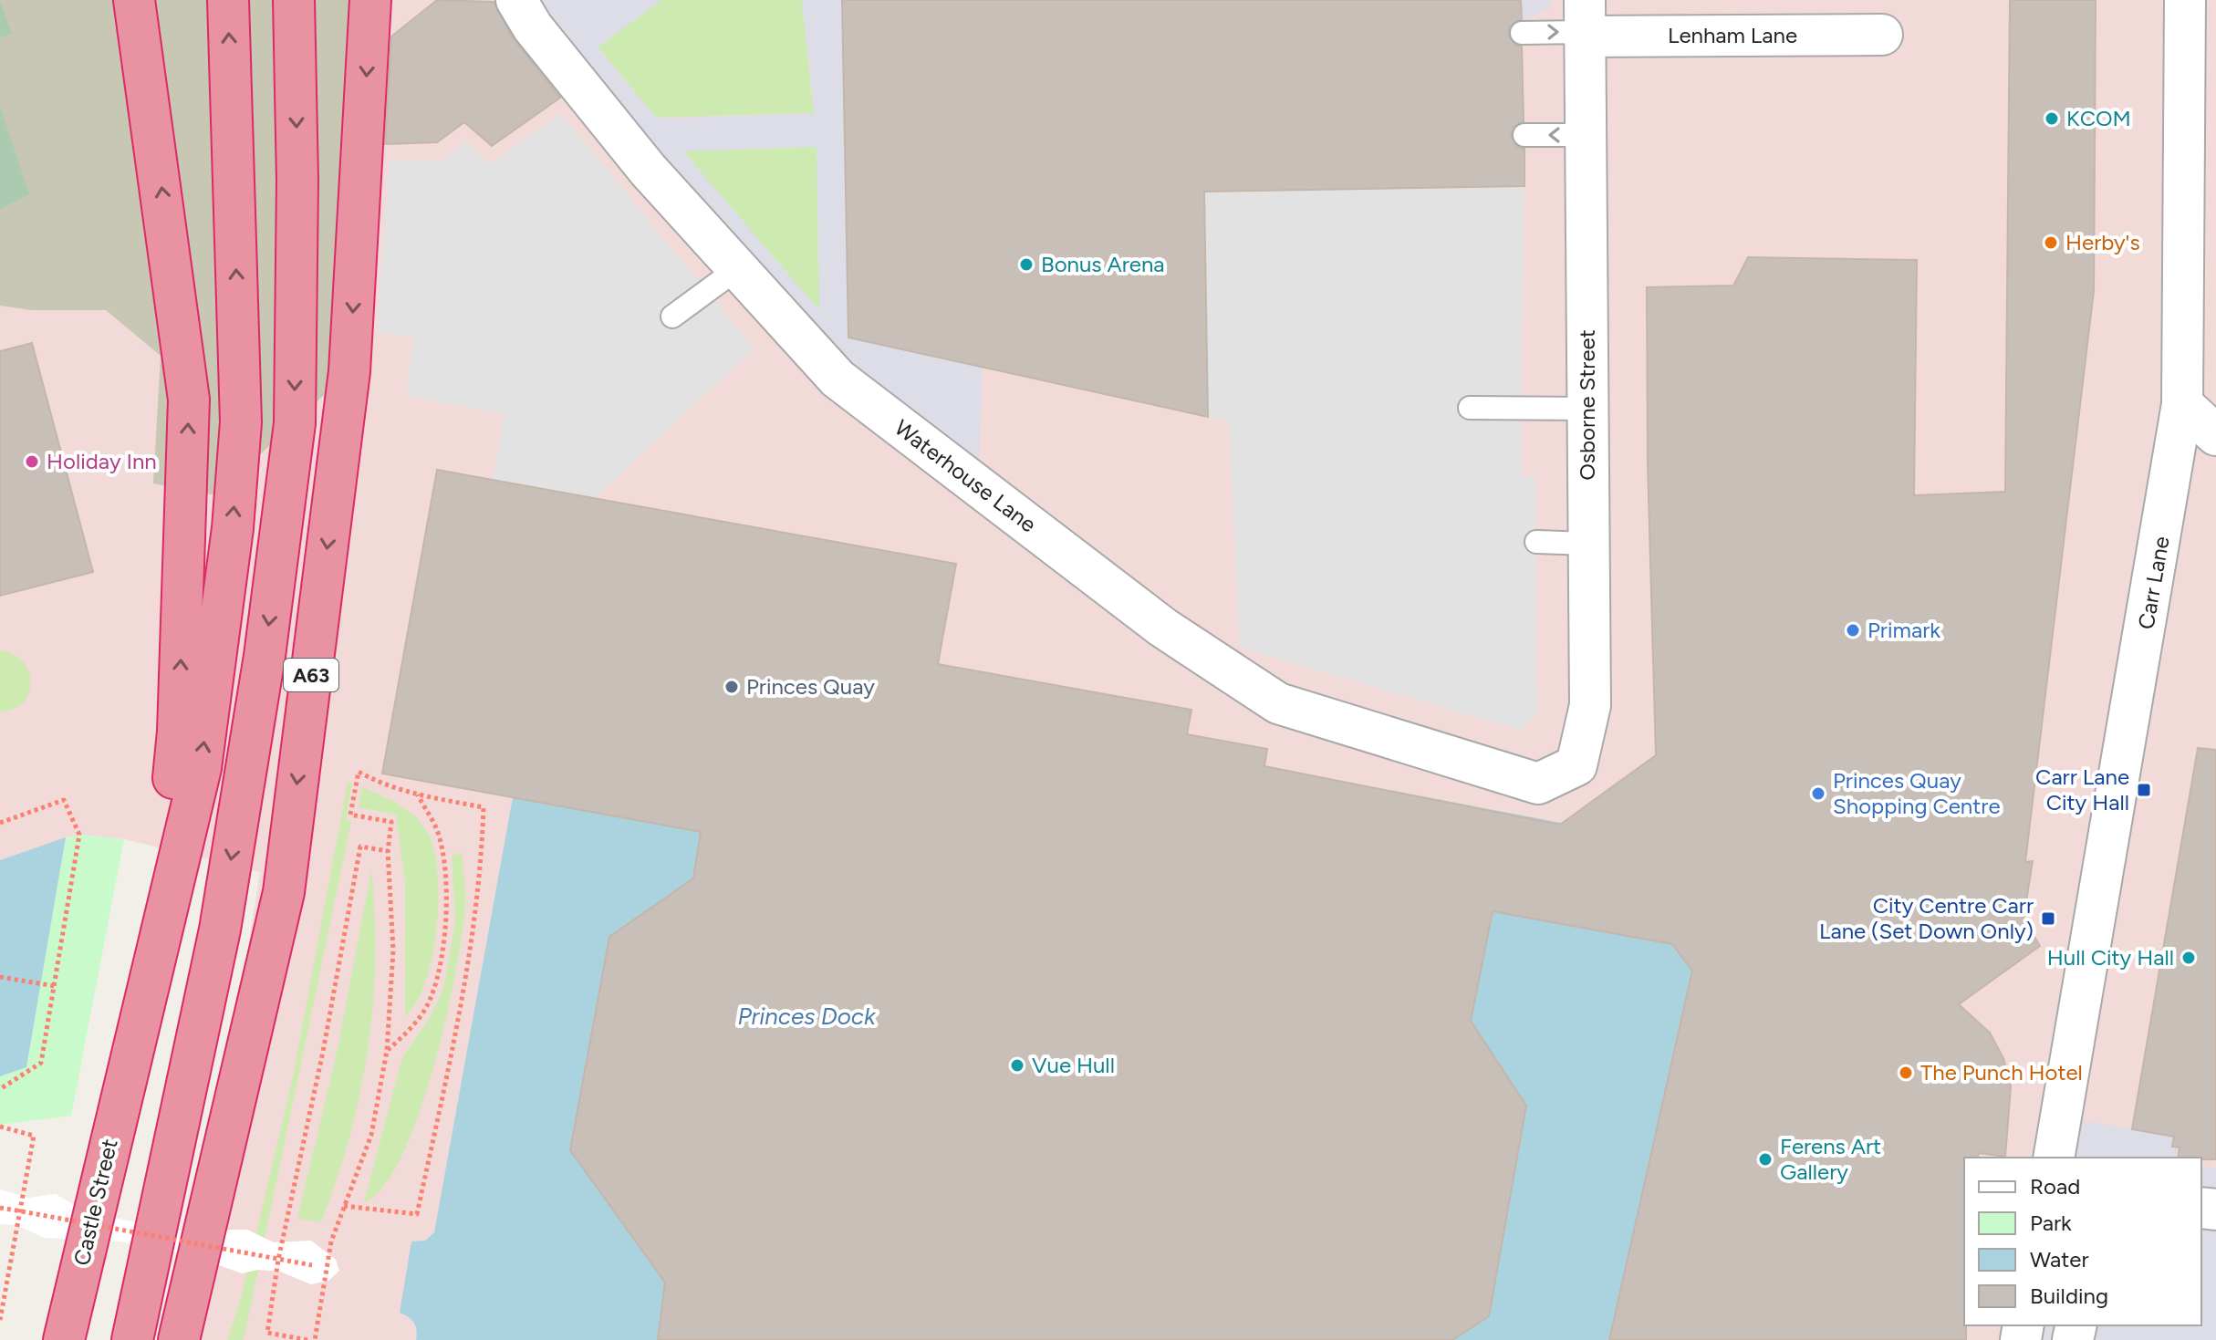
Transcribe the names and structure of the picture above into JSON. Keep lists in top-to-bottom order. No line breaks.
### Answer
{"streets":{"highway":["A63","Castle Street"],"street":["Lenham Lane","Osborne Street","Waterhouse Lane","Carr Lane"]},"crossings":[["Lenham Lane","Osborne Street"],["Osborne Street","Waterhouse Lane"]],"water":["Princes Dock"],"places":{"other":["KCOM","Herby's","Bonus Arena","Holiday Inn","Primark","Princes Quay","Princes Quay Shopping Centre","Hull City Hall","Vue Hull","The Punch Hotel","Ferens Art Gallery"],"transit":["Carr Lane City Hall","City Centre Carr Lane (Set Down Only)"]},"legend":["Road","Park","Water","Building"]}
